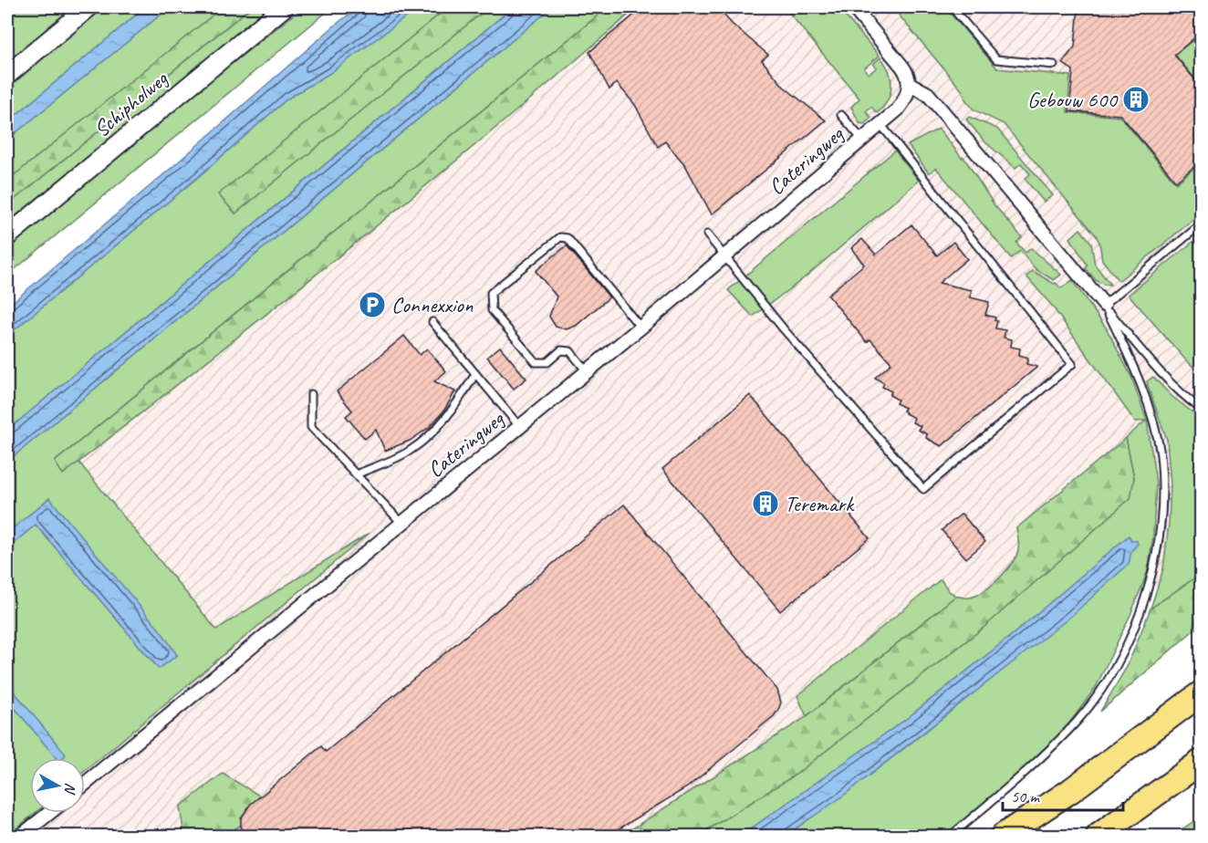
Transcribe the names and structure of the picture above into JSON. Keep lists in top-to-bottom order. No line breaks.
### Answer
{"streets":{"main road":["Schipholweg"],"street":["Cateringweg"]},"places":{"building":["Gebouw 600","Teremark"],"parking":["Connexxion"]},"scale_bar":"50 m","north":"right"}
